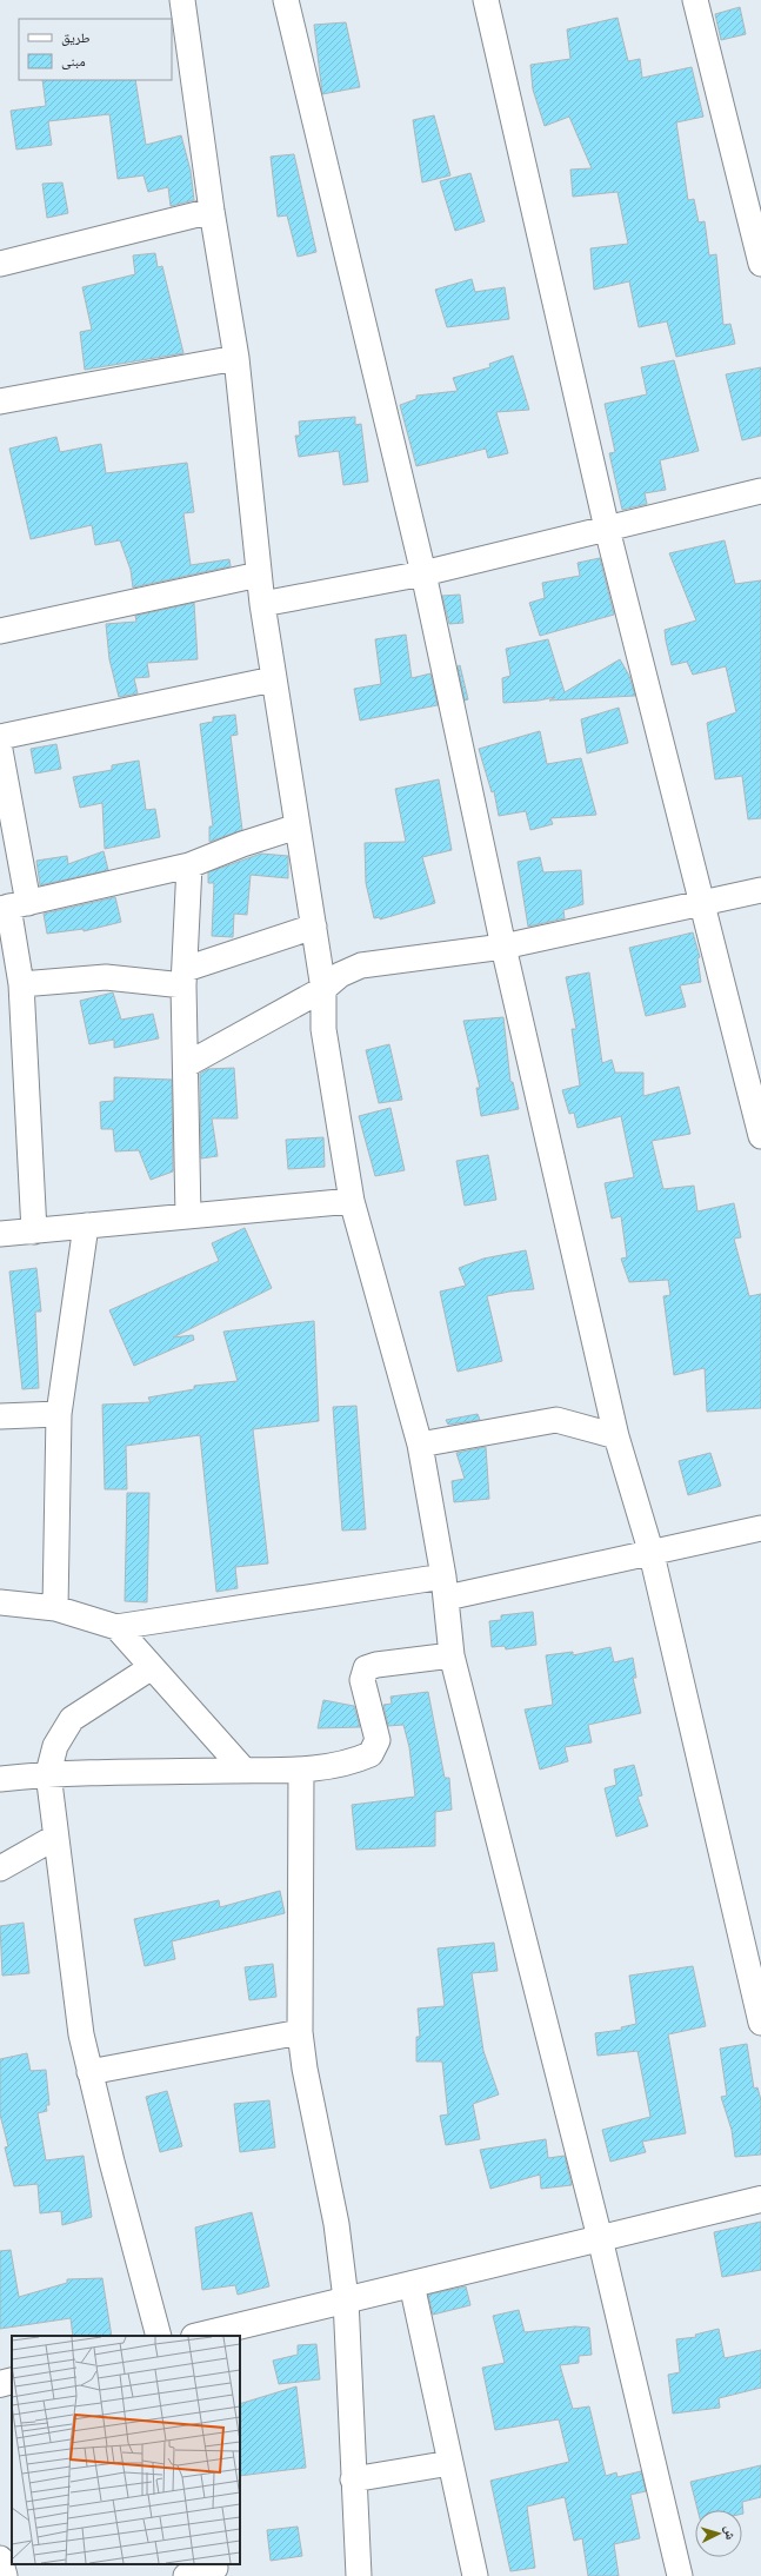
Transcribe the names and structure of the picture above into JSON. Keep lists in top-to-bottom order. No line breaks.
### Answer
{"legend":["طريق","مبنى"],"north":"right"}
